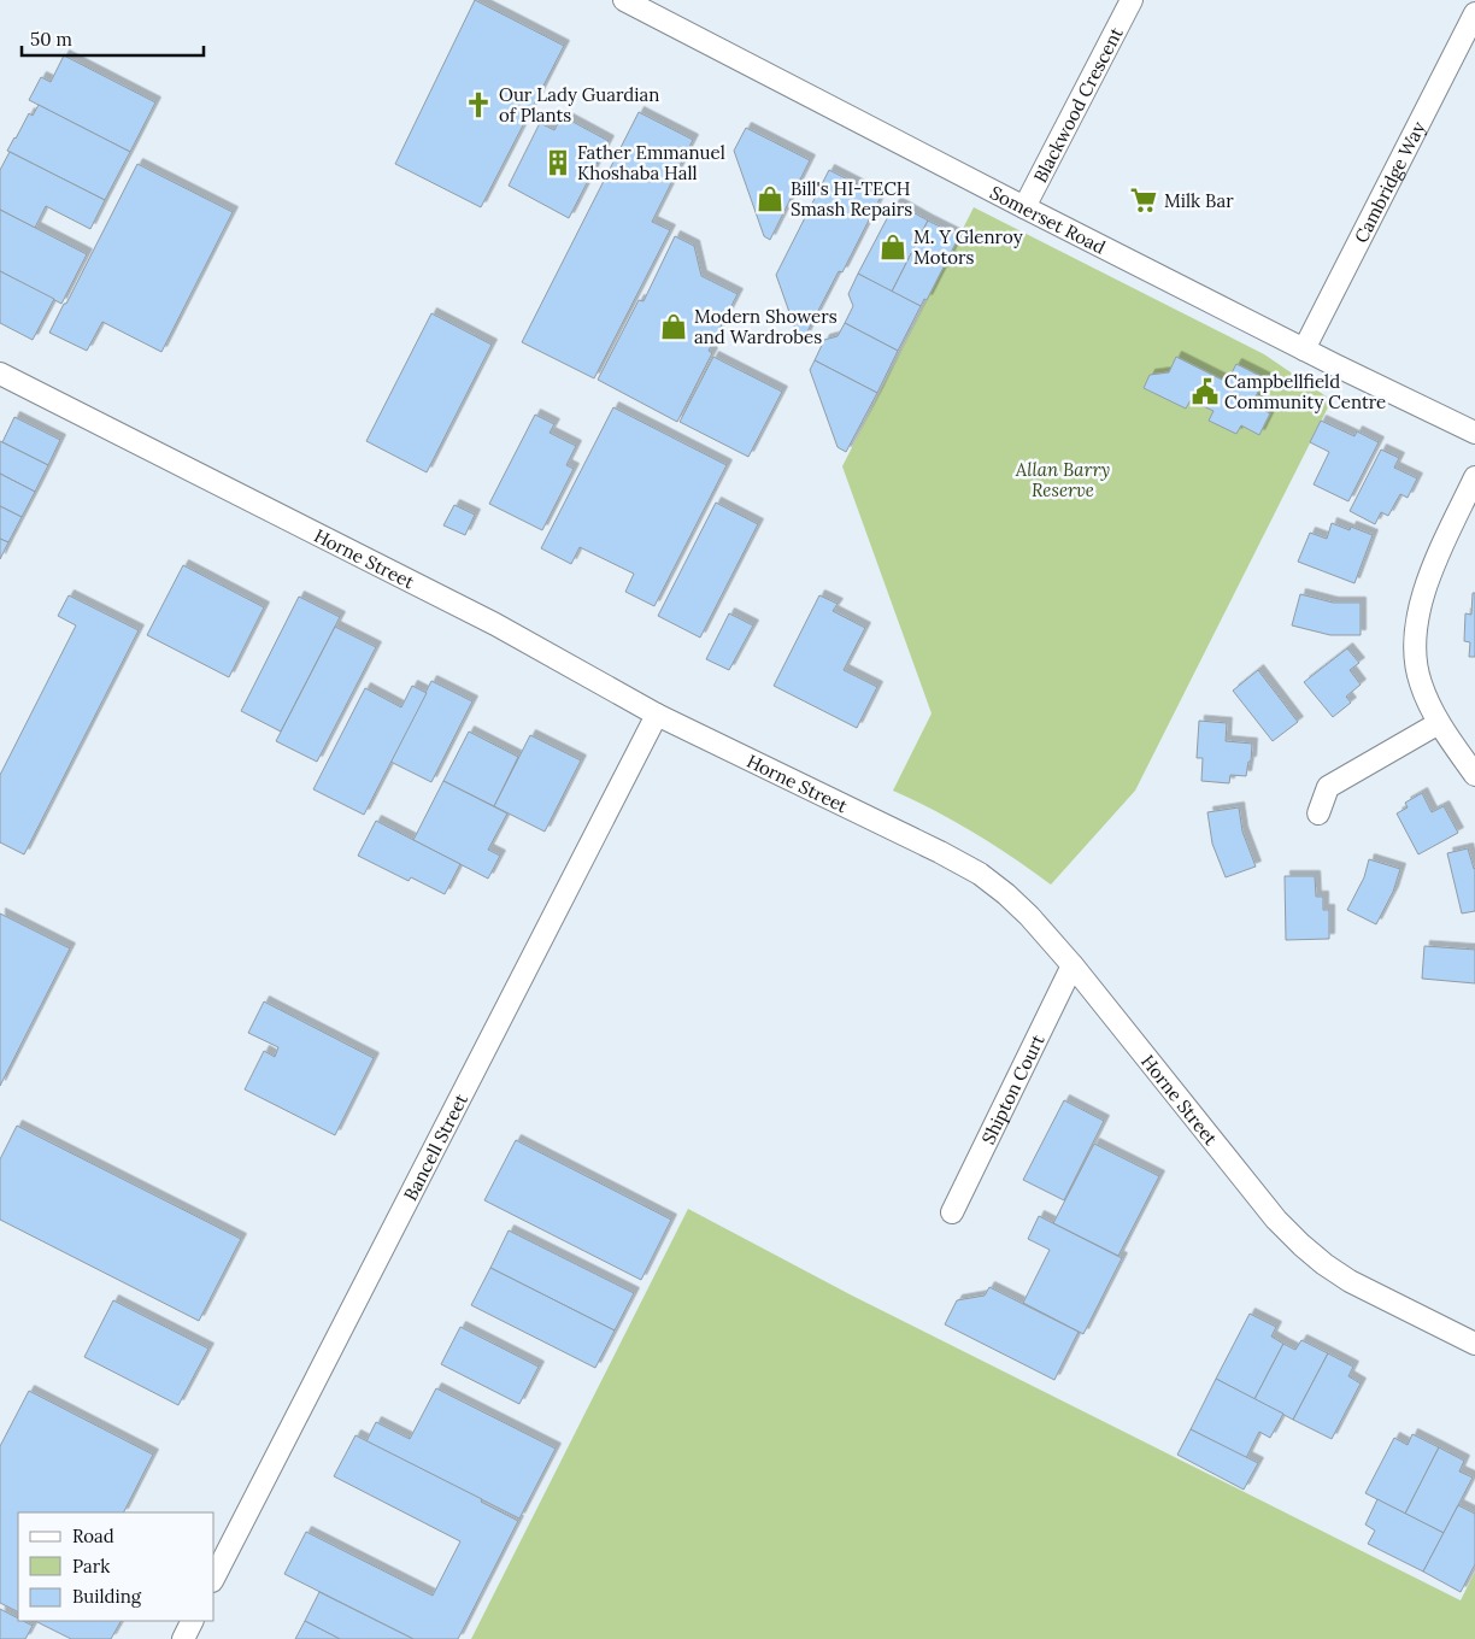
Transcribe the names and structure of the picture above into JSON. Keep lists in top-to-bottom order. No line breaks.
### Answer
{"streets":{"street":["Blackwood Crescent","Cambridge Way","Somerset Road","Horne Street","Shipton Court","Bancell Street"]},"crossings":[["Blackwood Crescent","Somerset Road"],["Cambridge Way","Somerset Road"],["Horne Street","Shipton Court"],["Horne Street","Bancell Street"]],"parks":["Allan Barry Reserve"],"places":{"church":["Our Lady Guardian of Plants"],"building":["Father Emmanuel Khoshaba Hall"],"shop":["Bill's HI-TECH Smash Repairs","M. Y Glenroy Motors","Modern Showers and Wardrobes"],"supermarket":["Milk Bar"],"public building":["Campbellfield Community Centre"]},"legend":["Road","Park","Building"],"scale_bar":"50 m"}
